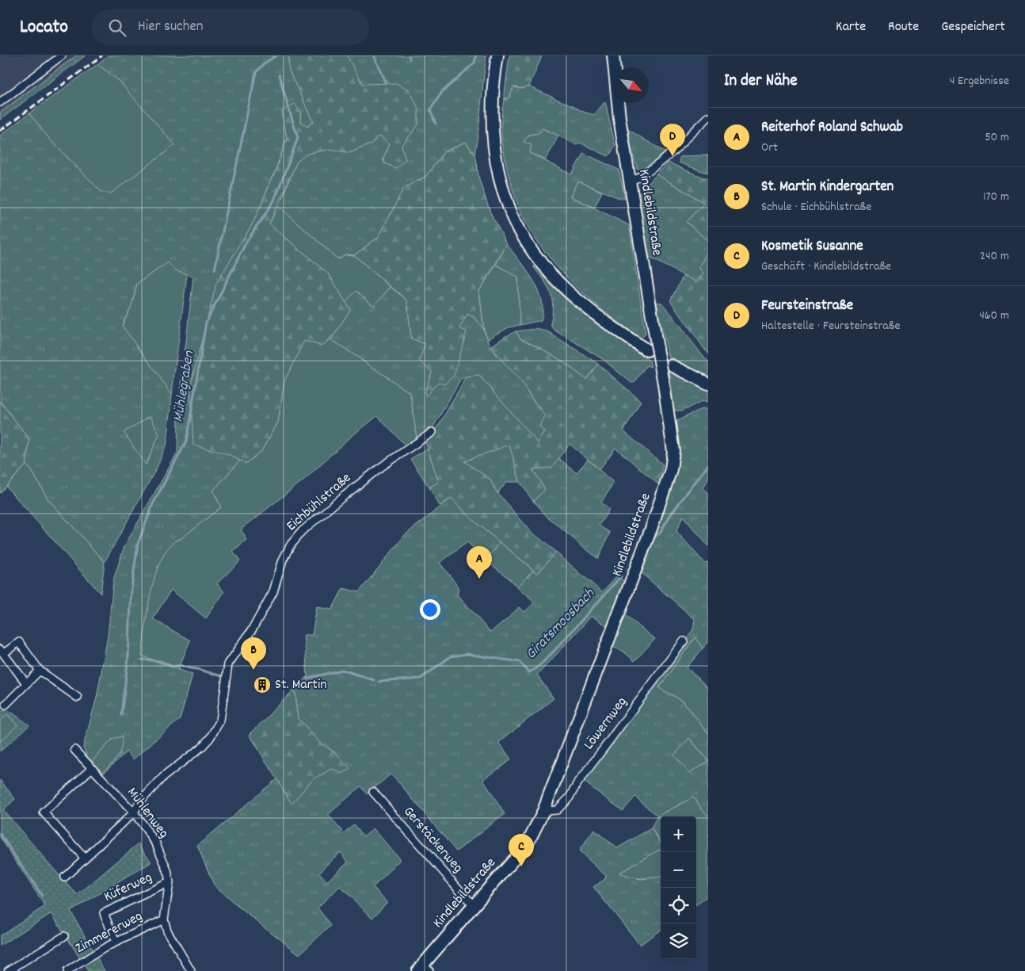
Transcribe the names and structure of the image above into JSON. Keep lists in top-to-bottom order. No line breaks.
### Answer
{"streets":{"main road":["Kindlebildstraße"],"street":["Eichbühlstraße","Löwernweg","Mühlenweg","Gerstäckerweg","Küferweg","Zimmererweg"]},"crossings":[["Kindlebildstraße","Löwernweg"],["Kindlebildstraße","Gerstäckerweg"],["Eichbühlstraße","Mühlenweg"],["Mühlenweg","Küferweg"],["Mühlenweg","Zimmererweg"],["Küferweg","Zimmererweg"]],"water":["Mühlegraben","Giratsmoosbach"],"places":{"building":["St. Martin"]},"north":"bottom right","page":{"header":"Locato","search":"Hier suchen","nav":["Karte","Route","Gespeichert"],"heading":["In der Nähe","4 Ergebnisse"],"list":[{"mark":"A","name":"Reiterhof Roland Schwab","note":"Ort","value":"50 m"},{"mark":"B","name":"St. Martin Kindergarten","note":"Schule · Eichbühlstraße","value":"170 m"},{"mark":"C","name":"Kosmetik Susanne","note":"Geschäft · Kindlebildstraße","value":"240 m"},{"mark":"D","name":"Feursteinstraße","note":"Haltestelle · Feursteinstraße","value":"460 m"}],"pins":["D","A","B","C"],"map_buttons":["+","−"]}}
